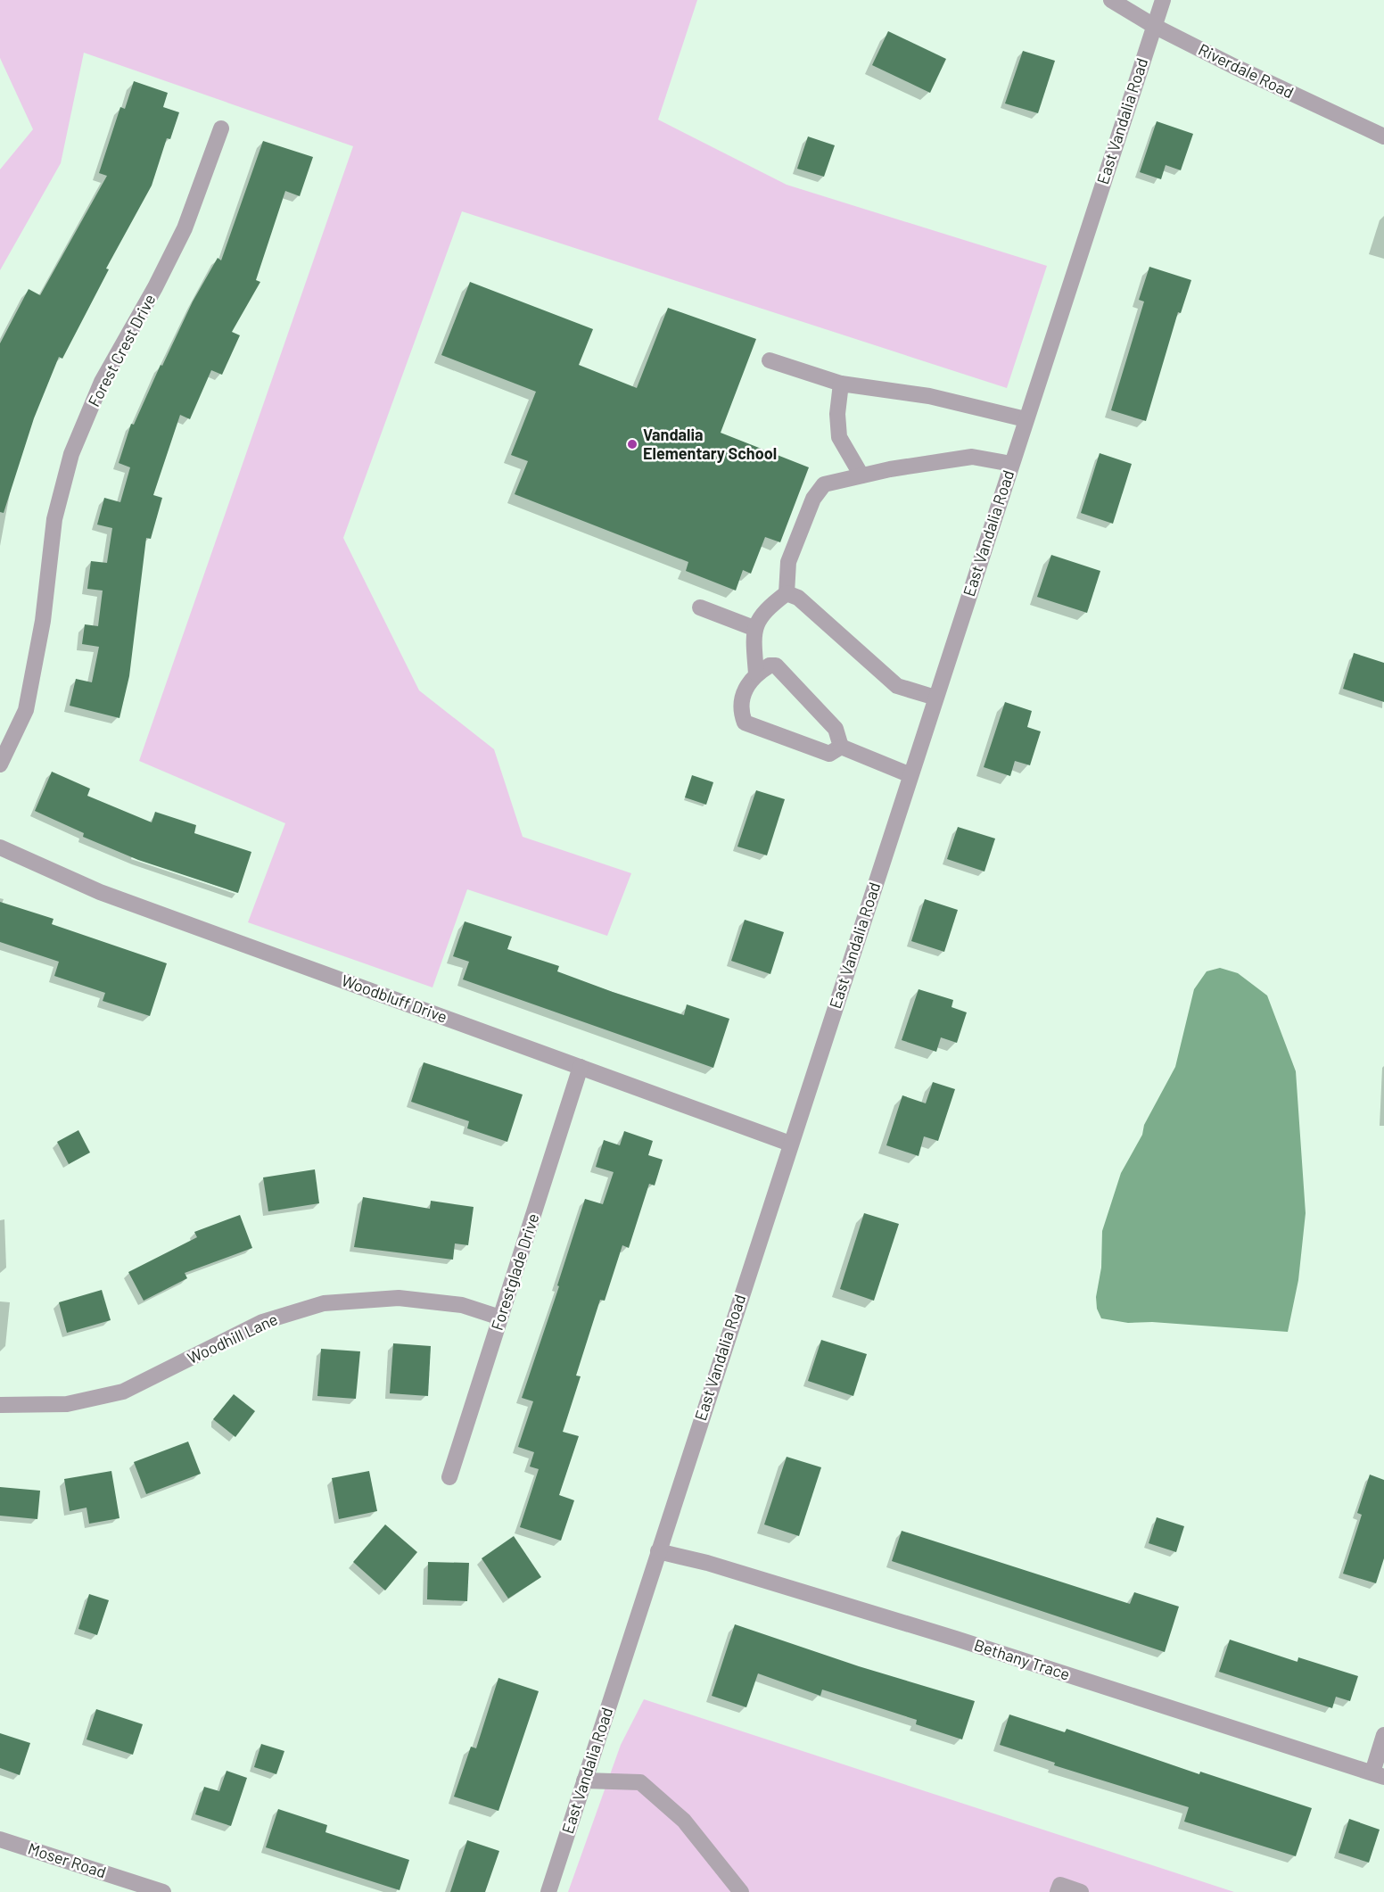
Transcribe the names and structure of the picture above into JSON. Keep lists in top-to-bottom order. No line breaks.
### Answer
{"streets":{"street":["Riverdale Road","East Vandalia Road","Forest Crest Drive","Woodbluff Drive","Forestglade Drive","Woodhill Lane","Bethany Trace","Moser Road"]},"crossings":[["Riverdale Road","East Vandalia Road"],["East Vandalia Road","Woodbluff Drive"],["East Vandalia Road","Bethany Trace"],["Woodbluff Drive","Forestglade Drive"],["Forestglade Drive","Woodhill Lane"]],"places":["Vandalia Elementary School"]}
